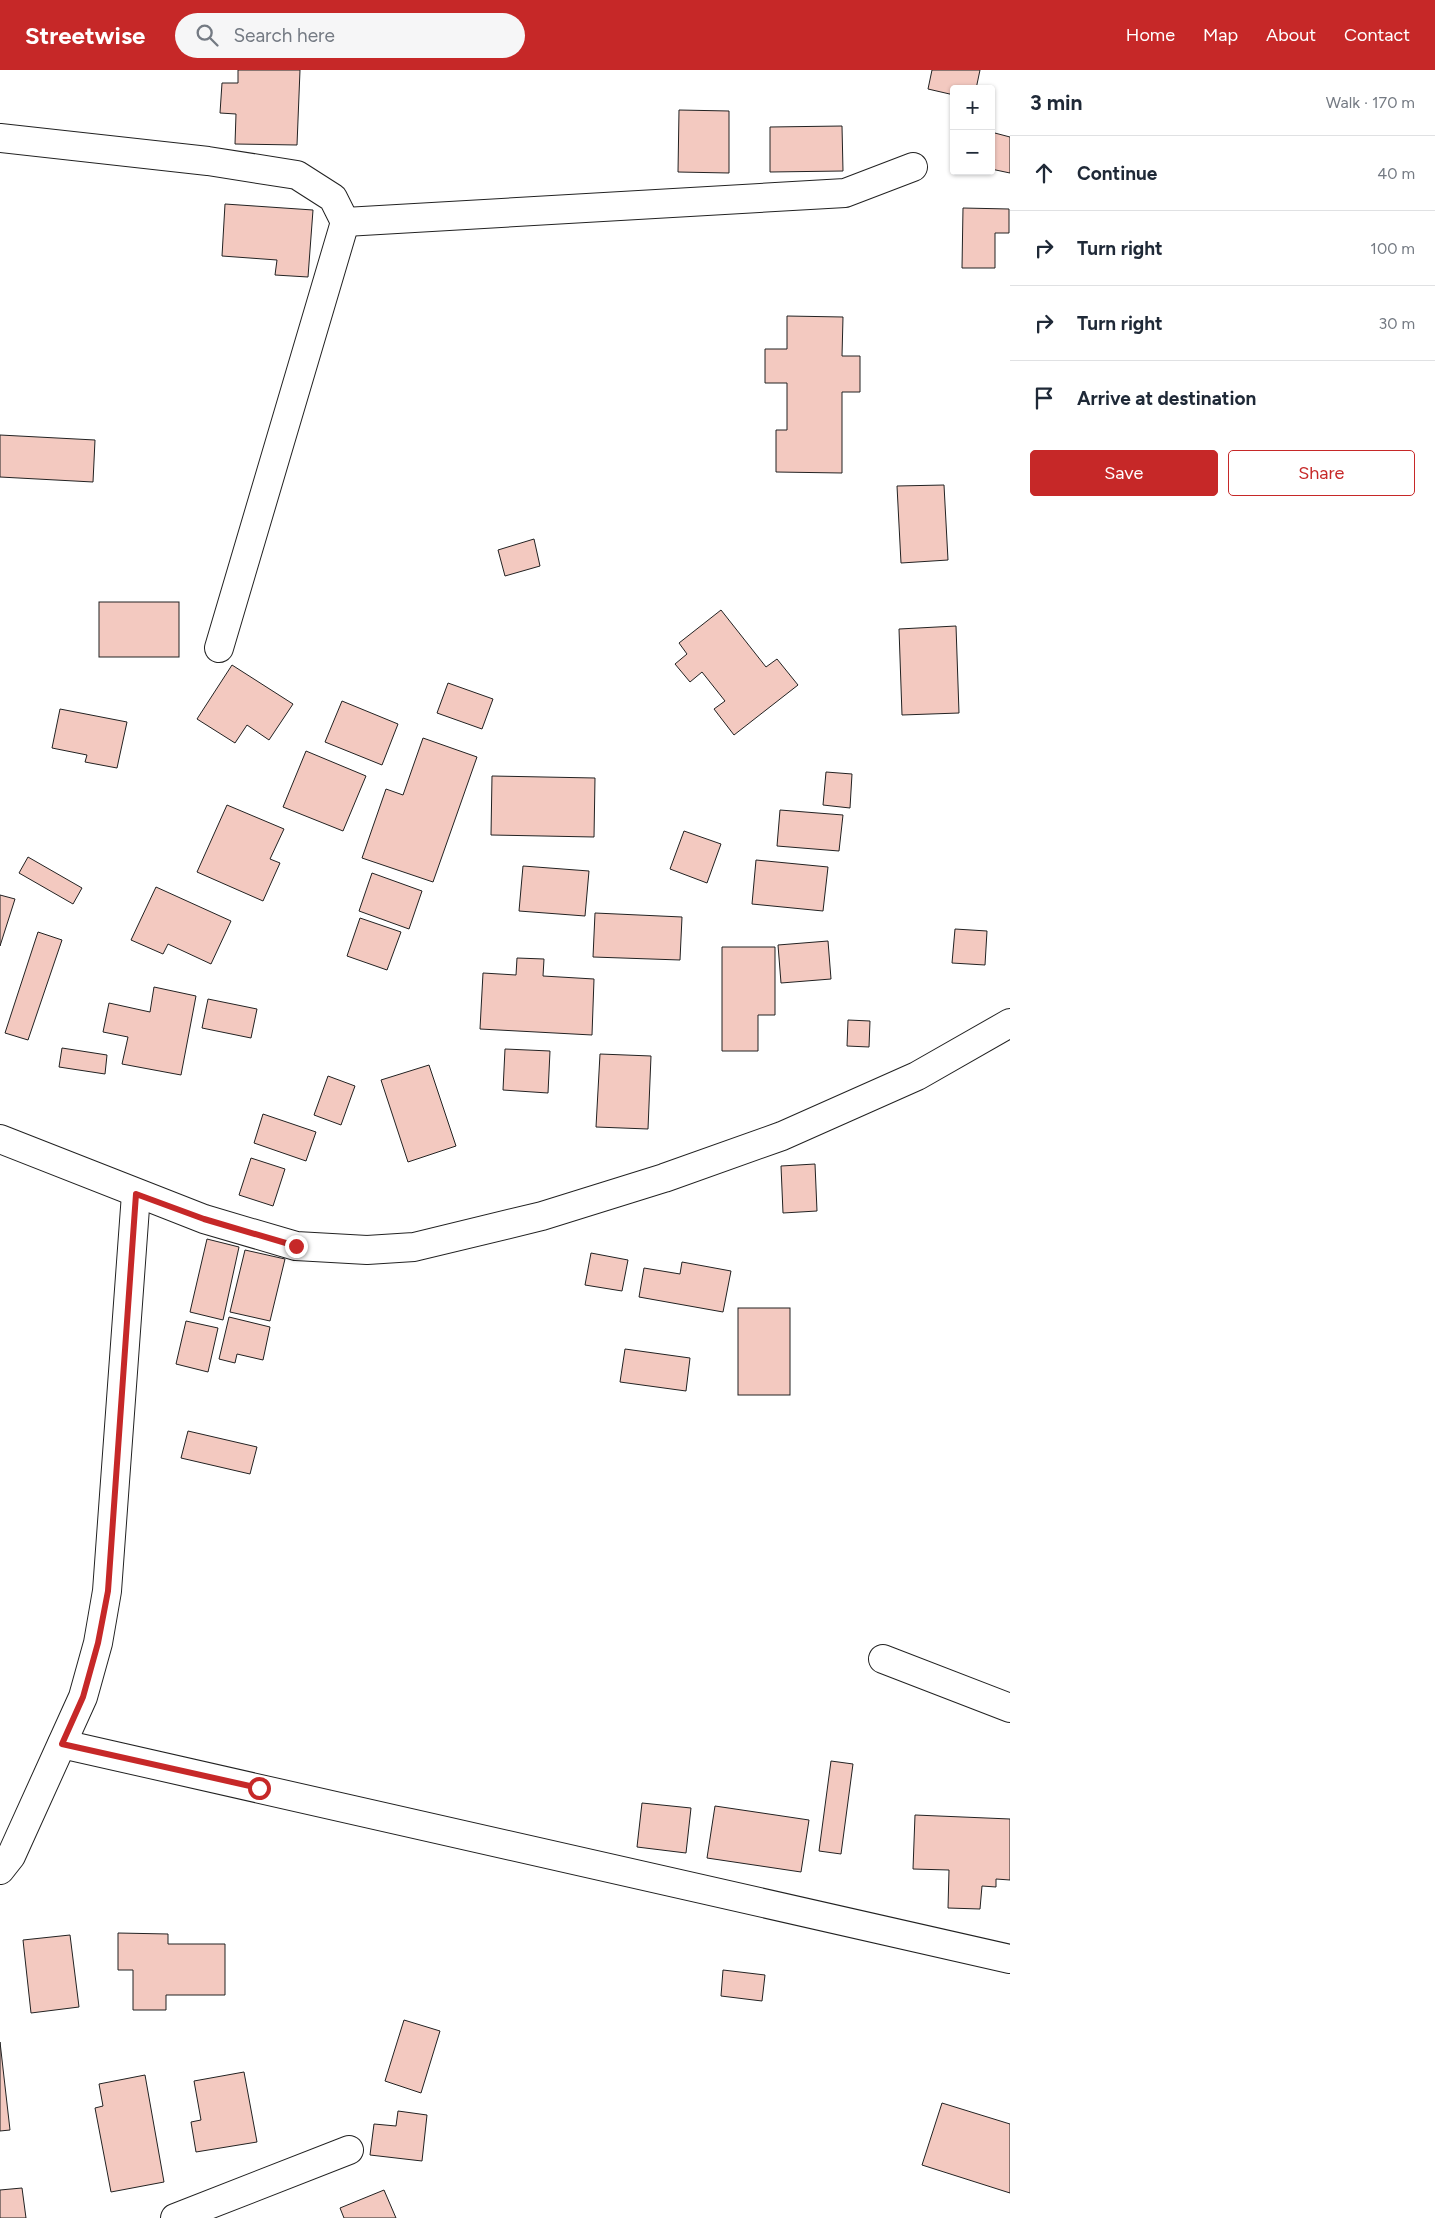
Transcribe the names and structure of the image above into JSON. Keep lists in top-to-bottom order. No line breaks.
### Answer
{"page":{"header":"Streetwise","search":"Search here","nav":["Home","Map","About","Contact"],"heading":["3 min","Walk · 170 m"],"map_buttons":["+","−"],"list":[["Continue","40 m"],["Turn right","100 m"],["Turn right","30 m"],"Arrive at destination"],"buttons":["Save","Share"]}}
